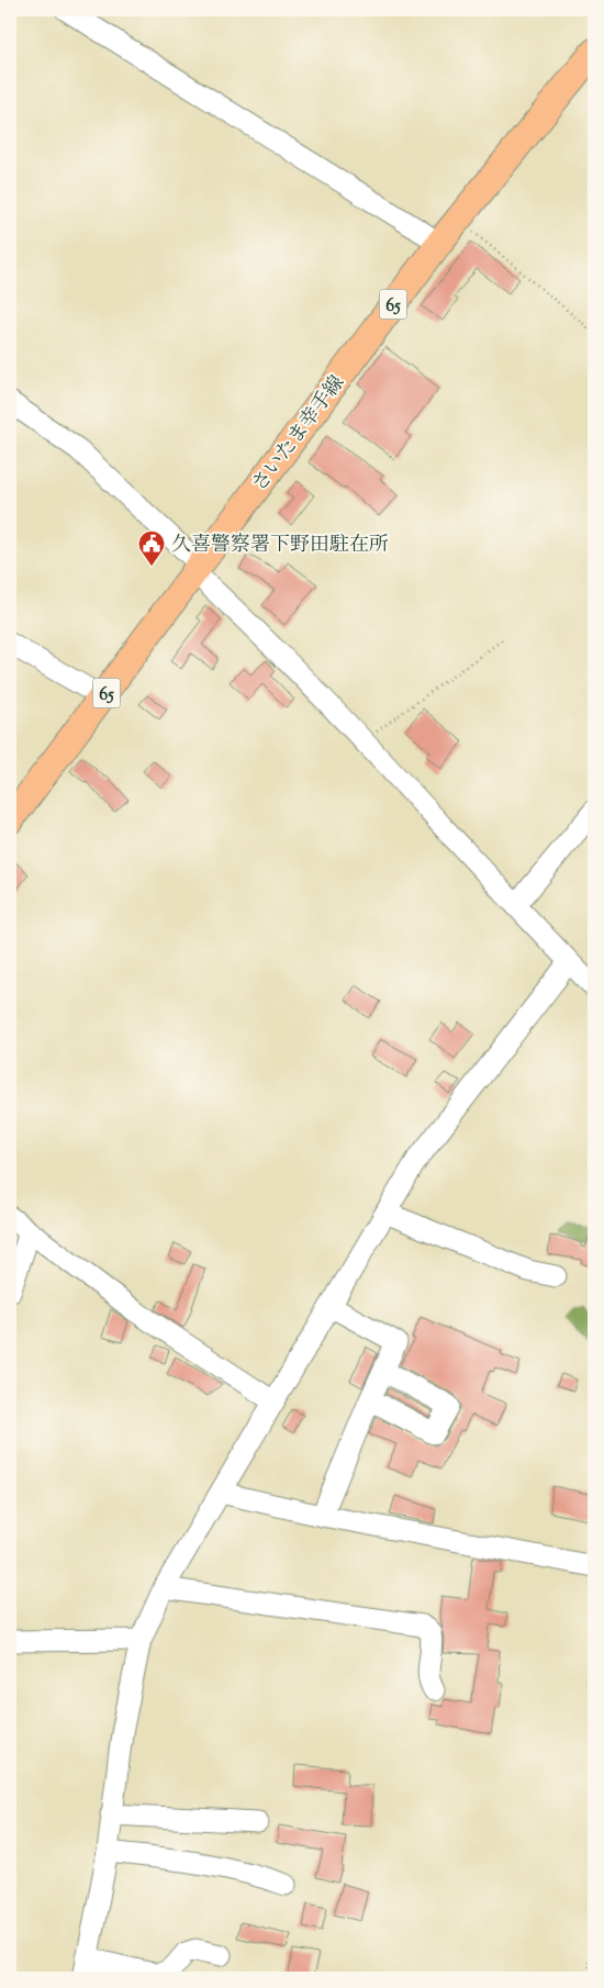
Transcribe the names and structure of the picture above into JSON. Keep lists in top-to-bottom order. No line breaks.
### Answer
{"streets":{"main road":["65","さいたま幸手線"]},"places":{"public building":["久喜警察署下野田駐在所"]}}
